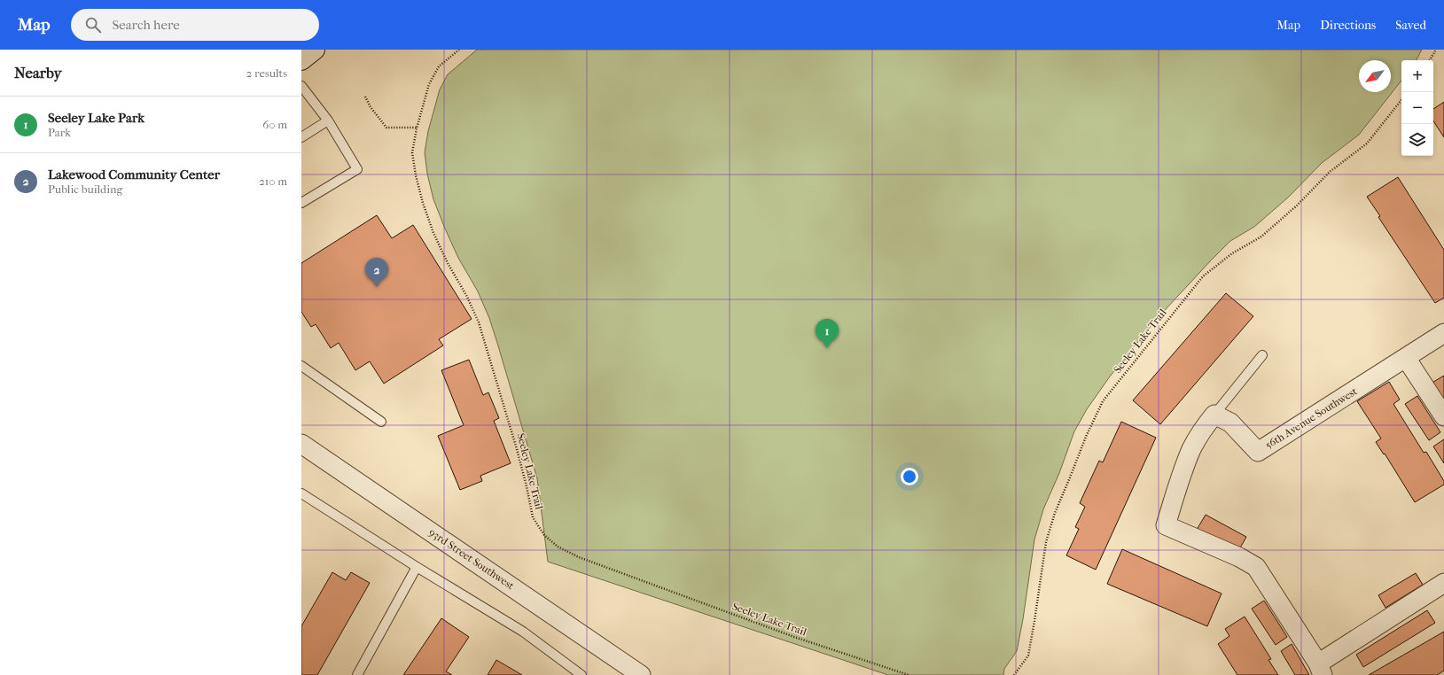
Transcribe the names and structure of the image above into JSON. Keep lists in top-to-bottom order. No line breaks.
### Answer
{"streets":{"street":["56th Avenue Southwest","93rd Street Southwest"],"path":["Seeley Lake Trail"]},"north":"bottom left","page":{"header":"Map","search":"Search here","nav":["Map","Directions","Saved"],"heading":["Nearby","2 results"],"map_buttons":["+","−"],"list":[{"mark":"1","name":"Seeley Lake Park","note":"Park","value":"60 m"},{"mark":"2","name":"Lakewood Community Center","note":"Public building","value":"210 m"}],"pins":["2","1"]}}
